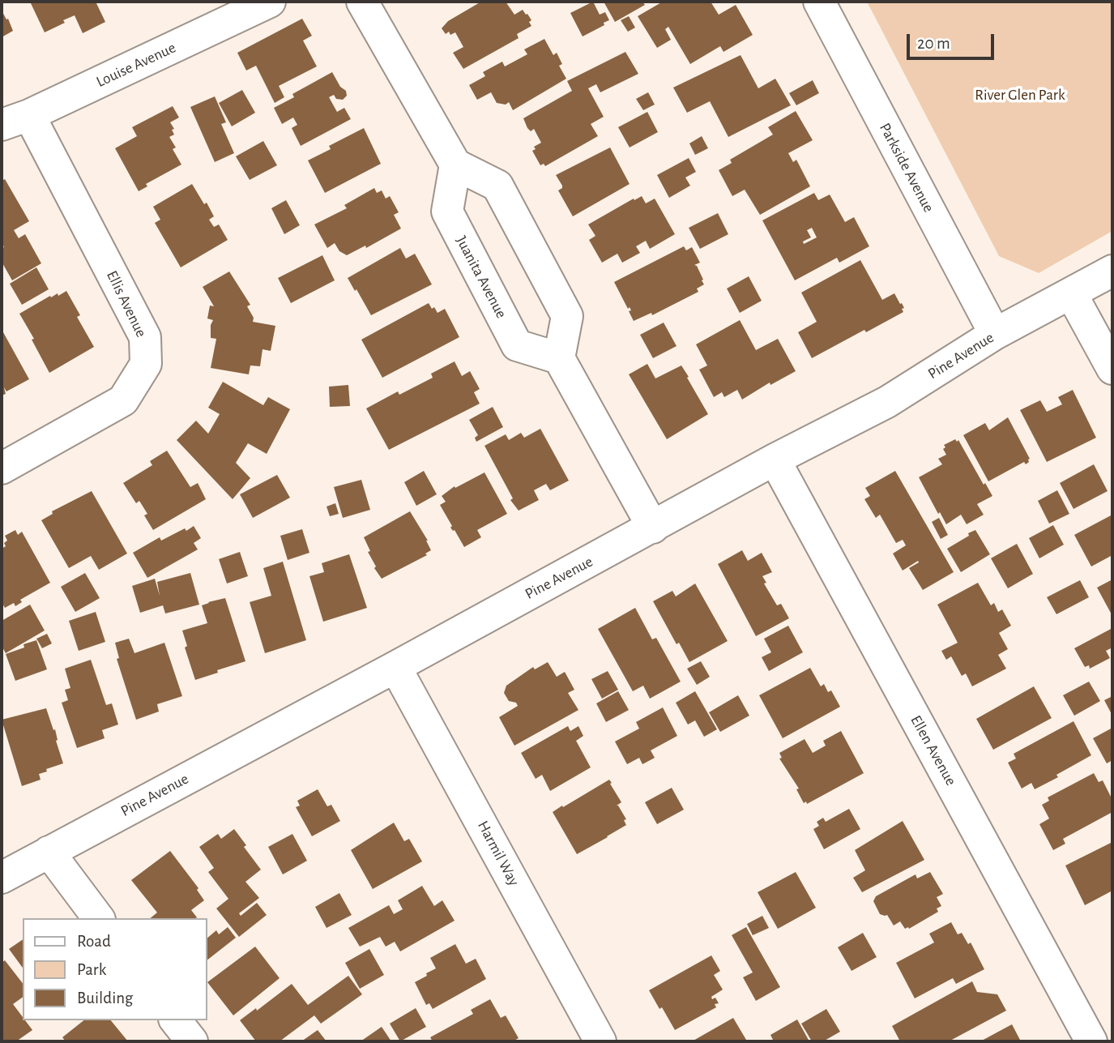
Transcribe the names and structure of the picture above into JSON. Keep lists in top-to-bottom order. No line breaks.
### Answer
{"streets":{"street":["Louise Avenue","Parkside Avenue","Juanita Avenue","Ellis Avenue","Pine Avenue","Ellen Avenue","Harmil Way"]},"crossings":[["Louise Avenue","Ellis Avenue"],["Parkside Avenue","Pine Avenue"],["Pine Avenue","Ellen Avenue"],["Pine Avenue","Harmil Way"]],"parks":["River Glen Park"],"legend":["Road","Park","Building"],"scale_bar":"20 m"}
